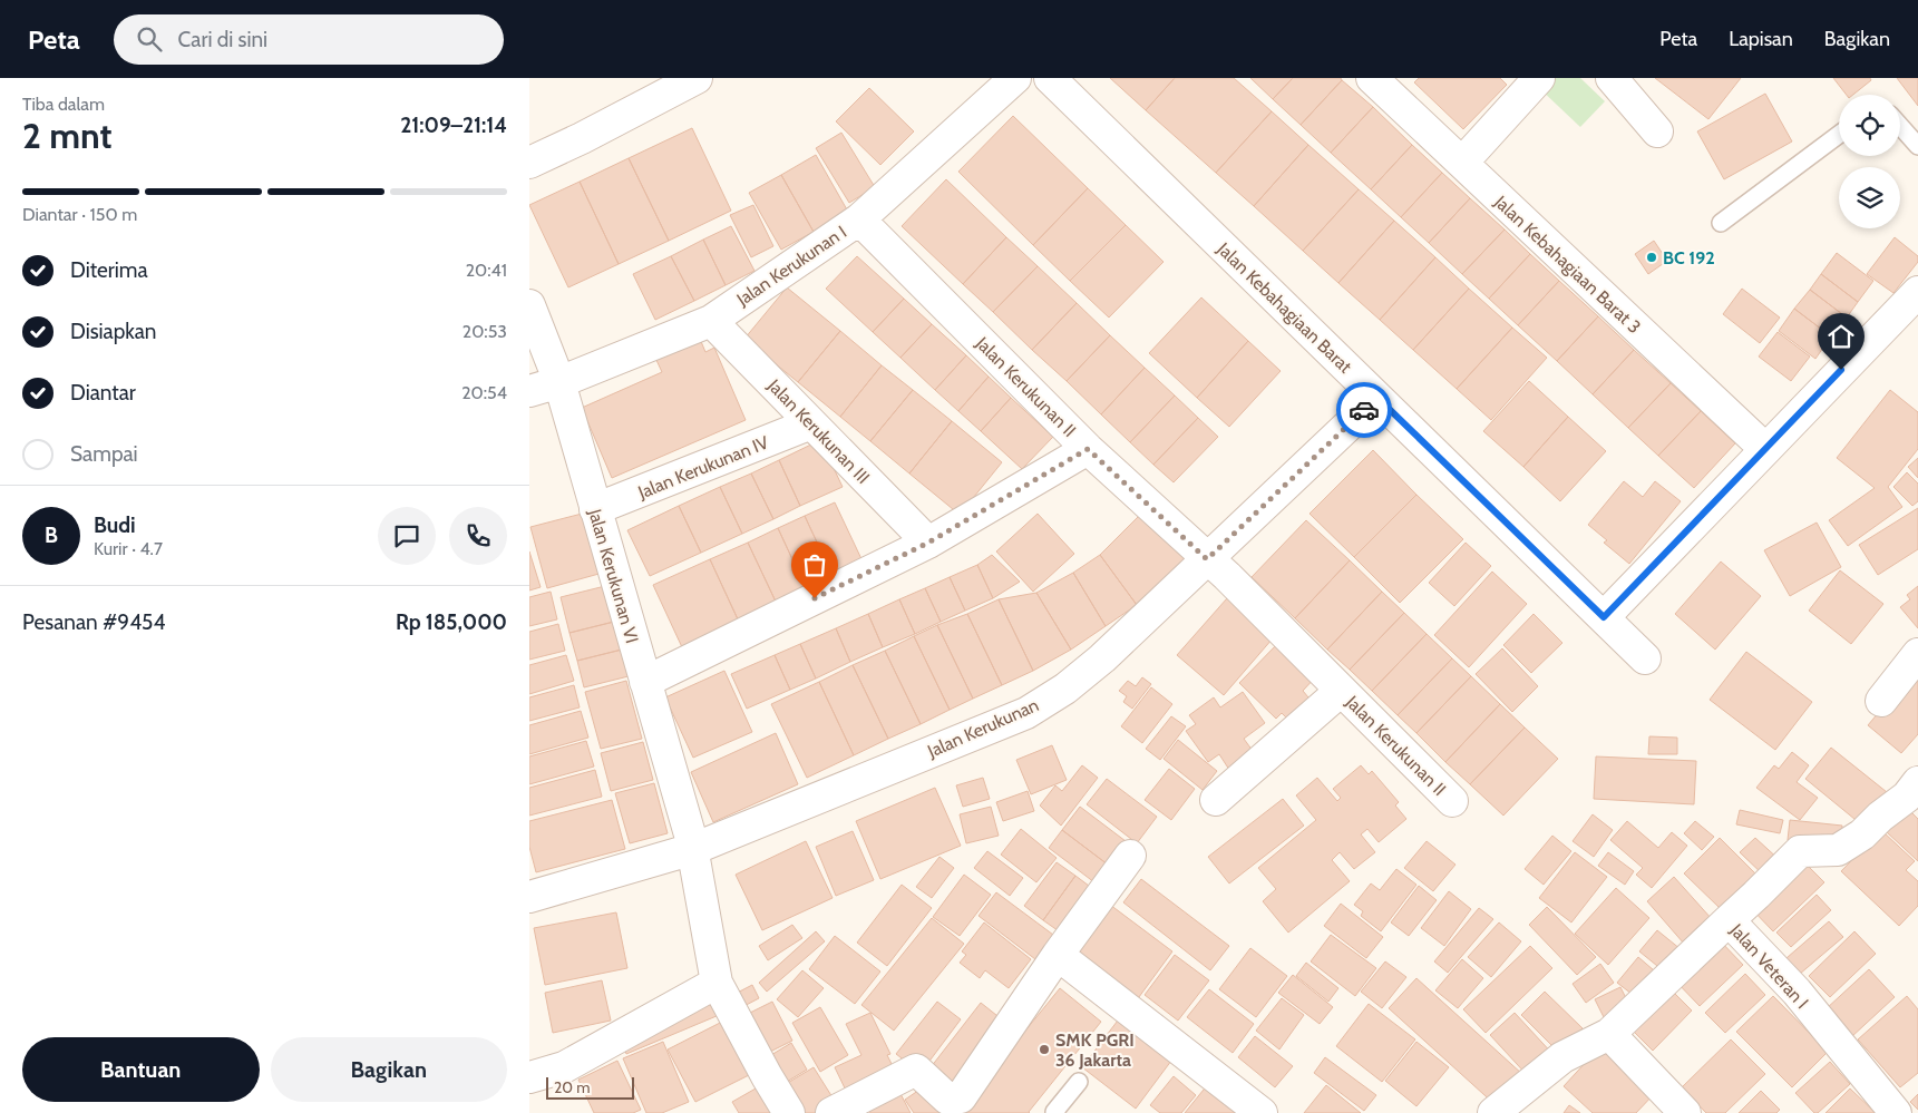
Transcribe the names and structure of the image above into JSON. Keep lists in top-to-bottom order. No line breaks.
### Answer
{"streets":{"street":["Jalan Kebahagiaan Barat 3","Jalan Kerukunan I","Jalan Kebahagiaan Barat","Jalan Kerukunan II","Jalan Kerukunan III","Jalan Kerukunan IV","Jalan Kerukunan VI","Jalan Kerukunan","Jalan Veteran I"]},"crossings":[["Jalan Kerukunan I","Jalan Kerukunan II"],["Jalan Kerukunan I","Jalan Kerukunan III"],["Jalan Kerukunan I","Jalan Kerukunan VI"],["Jalan Kebahagiaan Barat","Jalan Kerukunan"],["Jalan Kerukunan II","Jalan Kerukunan"],["Jalan Kerukunan III","Jalan Kerukunan IV"],["Jalan Kerukunan IV","Jalan Kerukunan VI"],["Jalan Kerukunan VI","Jalan Kerukunan"]],"places":["BC 192","SMK PGRI 36 Jakarta"],"scale_bar":"20 m","page":{"header":"Peta","search":"Cari di sini","nav":["Peta","Lapisan","Bagikan"],"heading":["2 mnt","Tiba dalam","21:09–21:14"],"panel":["Budi","Kurir · 4.7","Pesanan #9454","Rp 185,000"],"bar":"Diantar · 150 m","list":[["Diterima","20:41"],["Disiapkan","20:53"],["Diantar","20:54"],"Sampai"],"round":"B","buttons":["Bantuan","Bagikan"],"scale":"20 m"}}
